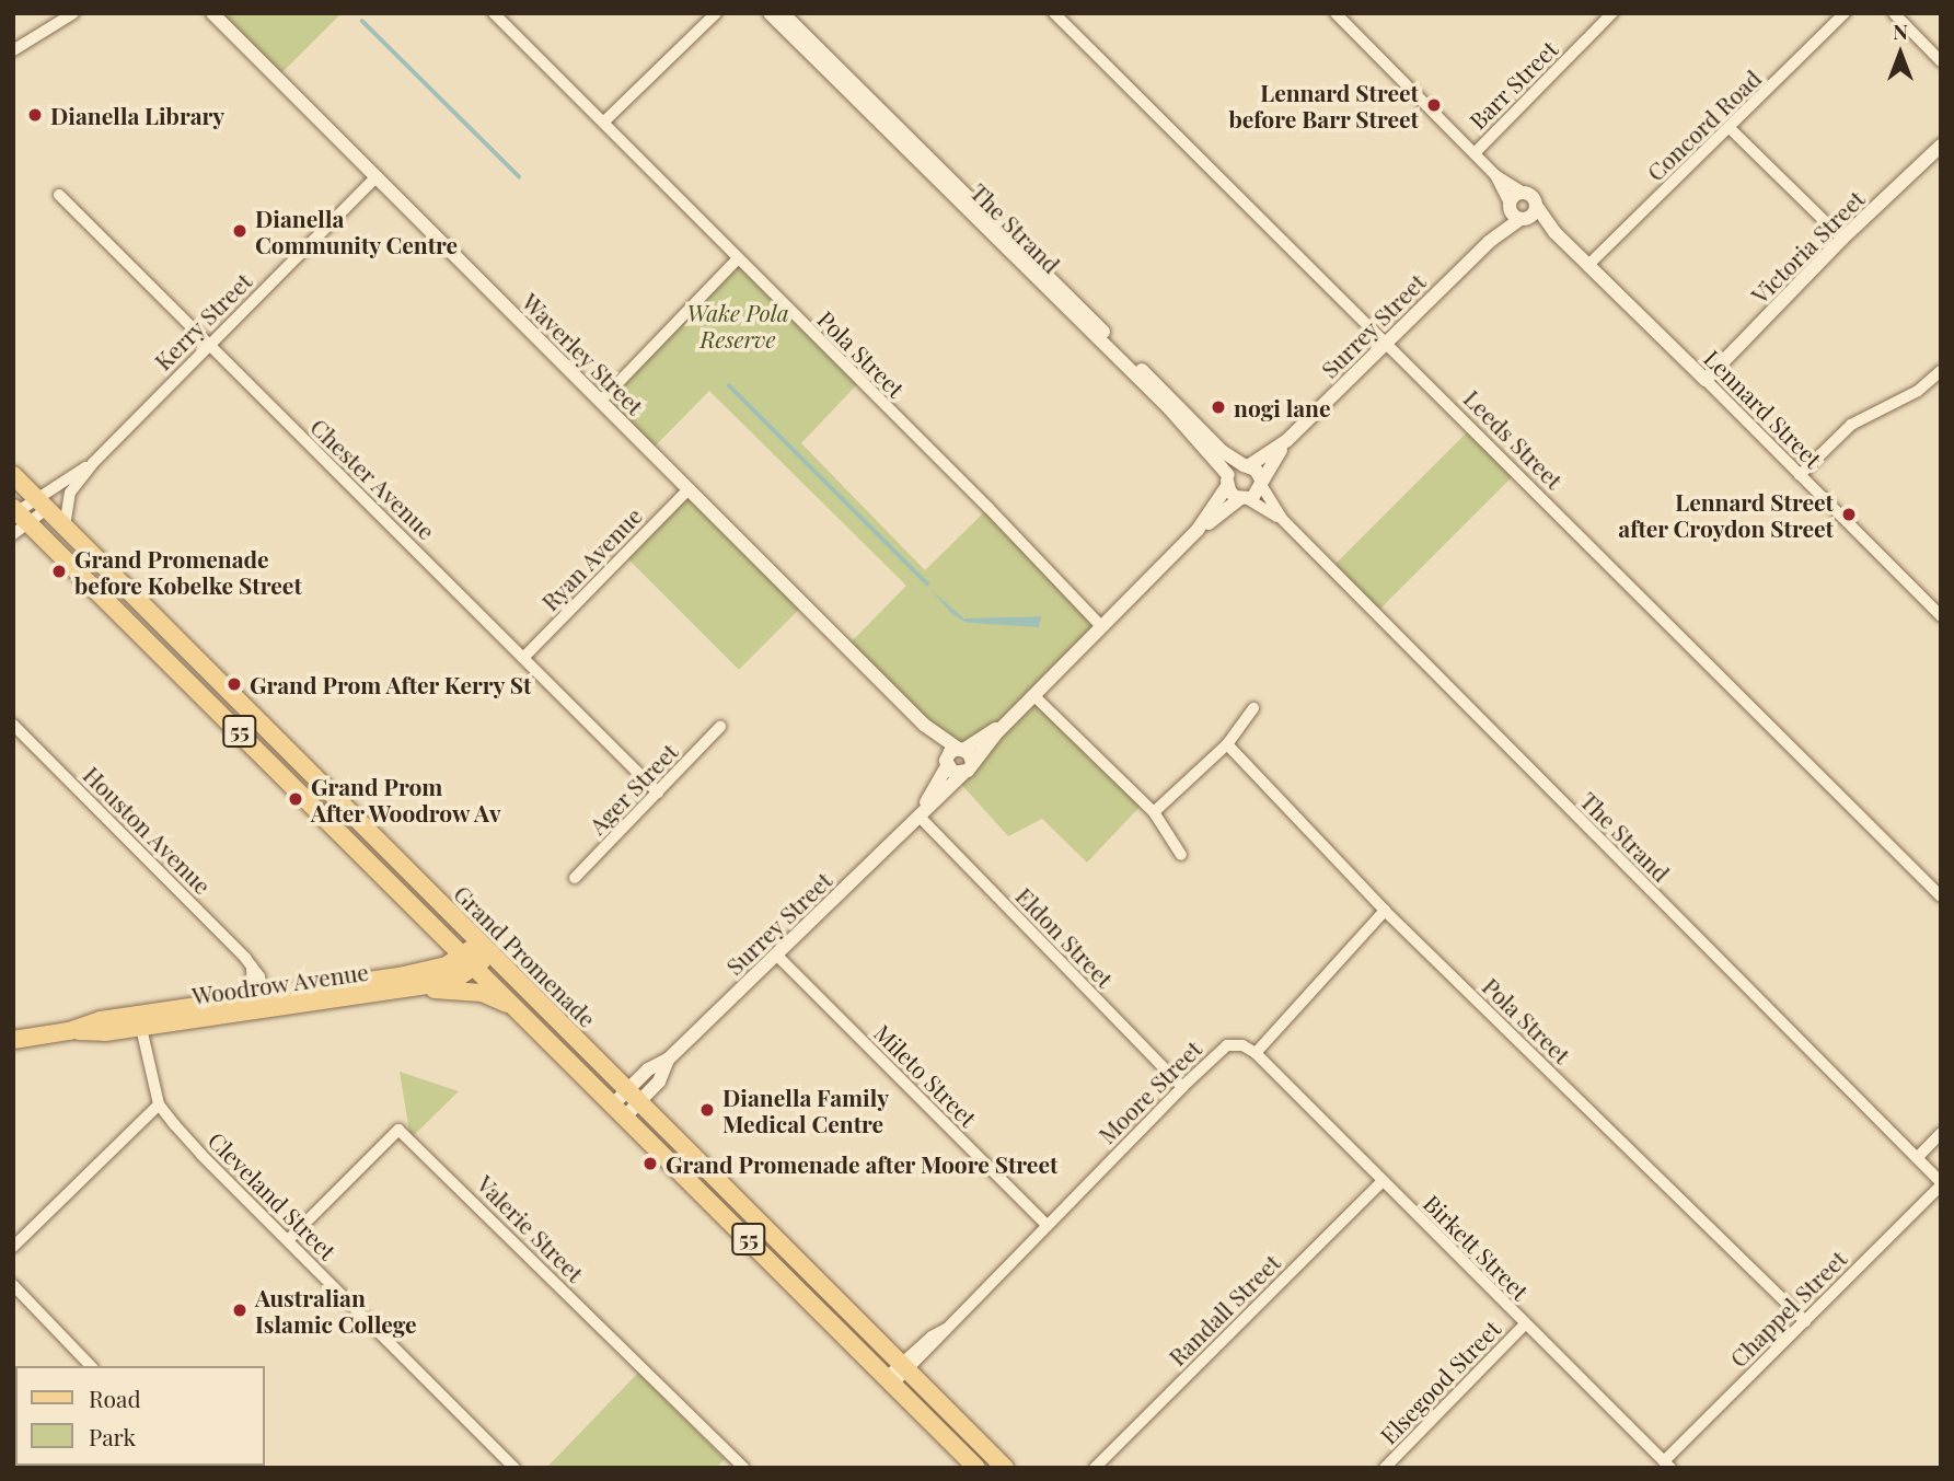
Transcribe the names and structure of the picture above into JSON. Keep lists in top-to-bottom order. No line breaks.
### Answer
{"streets":{"main road":["55","Grand Promenade","Woodrow Avenue"],"street":["Barr Street","Concord Road","The Strand","Victoria Street","Kerry Street","Surrey Street","Waverley Street","Pola Street","Lennard Street","Leeds Street","Chester Avenue","Ryan Avenue","Ager Street","Houston Avenue","Eldon Street","Mileto Street","Moore Street","Cleveland Street","Valerie Street","Birkett Street","Chappel Street","Randall Street","Elsegood Street"]},"crossings":[["Barr Street","Lennard Street"],["Concord Road","Lennard Street"],["The Strand","Surrey Street"],["The Strand","Chappel Street"],["Victoria Street","Lennard Street"],["Kerry Street","Waverley Street"],["Kerry Street","Chester Avenue"],["Kerry Street","Grand Promenade"],["Surrey Street","Waverley Street"],["Surrey Street","Pola Street"],["Surrey Street","Lennard Street"],["Surrey Street","Leeds Street"],["Surrey Street","Eldon Street"],["Surrey Street","Grand Promenade"],["Surrey Street","Mileto Street"],["Waverley Street","Ryan Avenue"],["Pola Street","Chappel Street"],["Chester Avenue","Ryan Avenue"],["Chester Avenue","Ager Street"],["Houston Avenue","Woodrow Avenue"],["Eldon Street","Moore Street"],["Grand Promenade","Woodrow Avenue"],["Grand Promenade","Moore Street"],["Woodrow Avenue","Cleveland Street"],["Mileto Street","Moore Street"],["Moore Street","Birkett Street"],["Cleveland Street","Valerie Street"],["Birkett Street","Chappel Street"],["Birkett Street","Randall Street"],["Birkett Street","Elsegood Street"]],"parks":["Wake Pola Reserve"],"places":["Lennard Street before Barr Street","Dianella Library","Dianella Community Centre","nogi lane","Lennard Street after Croydon Street","Grand Promenade before Kobelke Street","Grand Prom After Kerry St","Grand Prom After Woodrow Av","Dianella Family Medical Centre","Grand Promenade after Moore Street","Australian Islamic College"],"legend":["Road","Park"],"north":"top"}
